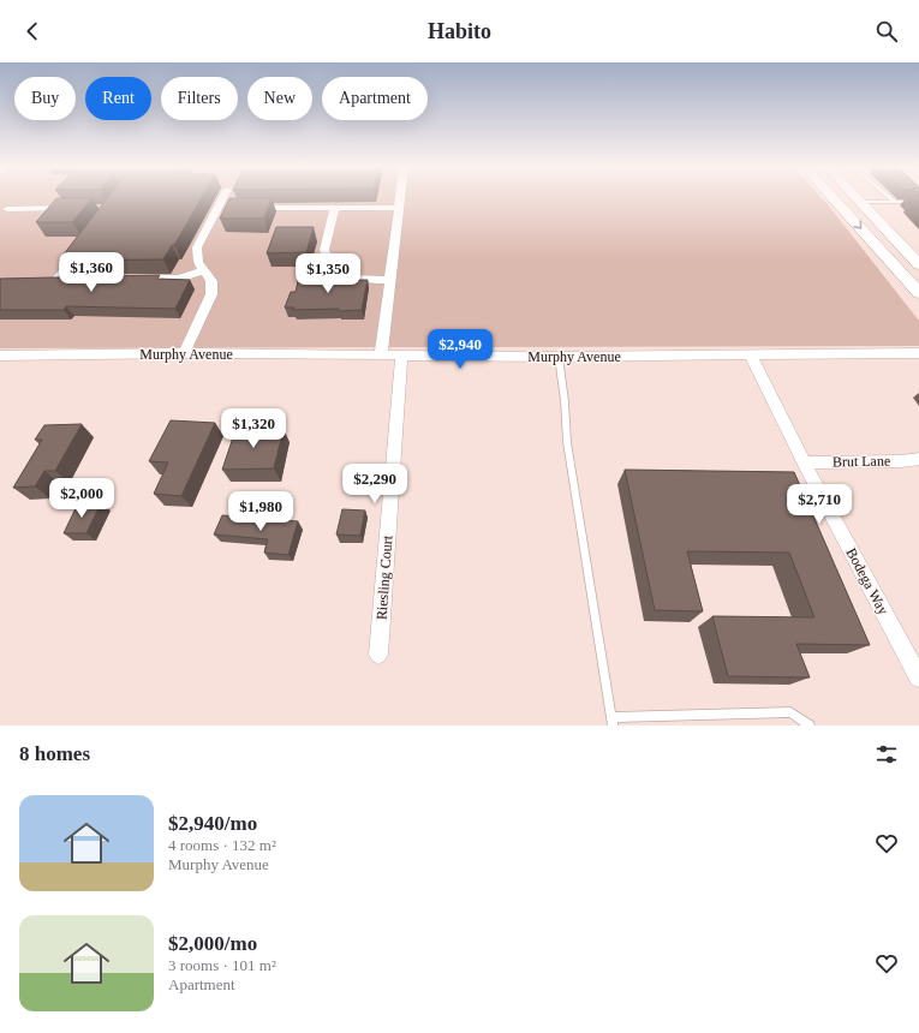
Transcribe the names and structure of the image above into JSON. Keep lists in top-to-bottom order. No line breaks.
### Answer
{"streets":{"street":["Murphy Avenue","Brut Lane","Riesling Court","Bodega Way"]},"crossings":[["Murphy Avenue","Riesling Court"],["Murphy Avenue","Bodega Way"],["Brut Lane","Bodega Way"]],"page":{"header":"Habito","chip":["Buy","Rent","Filters","New","Apartment"],"price":["$1,360","$1,350","$2,940","$1,320","$2,290","$2,000","$2,710","$1,980"],"heading":"8 homes","list":[{"name":"$2,940/mo","note":"4 rooms · 132 m² · Murphy Avenue"},{"name":"$2,000/mo","note":"3 rooms · 101 m² · Apartment"}]}}
